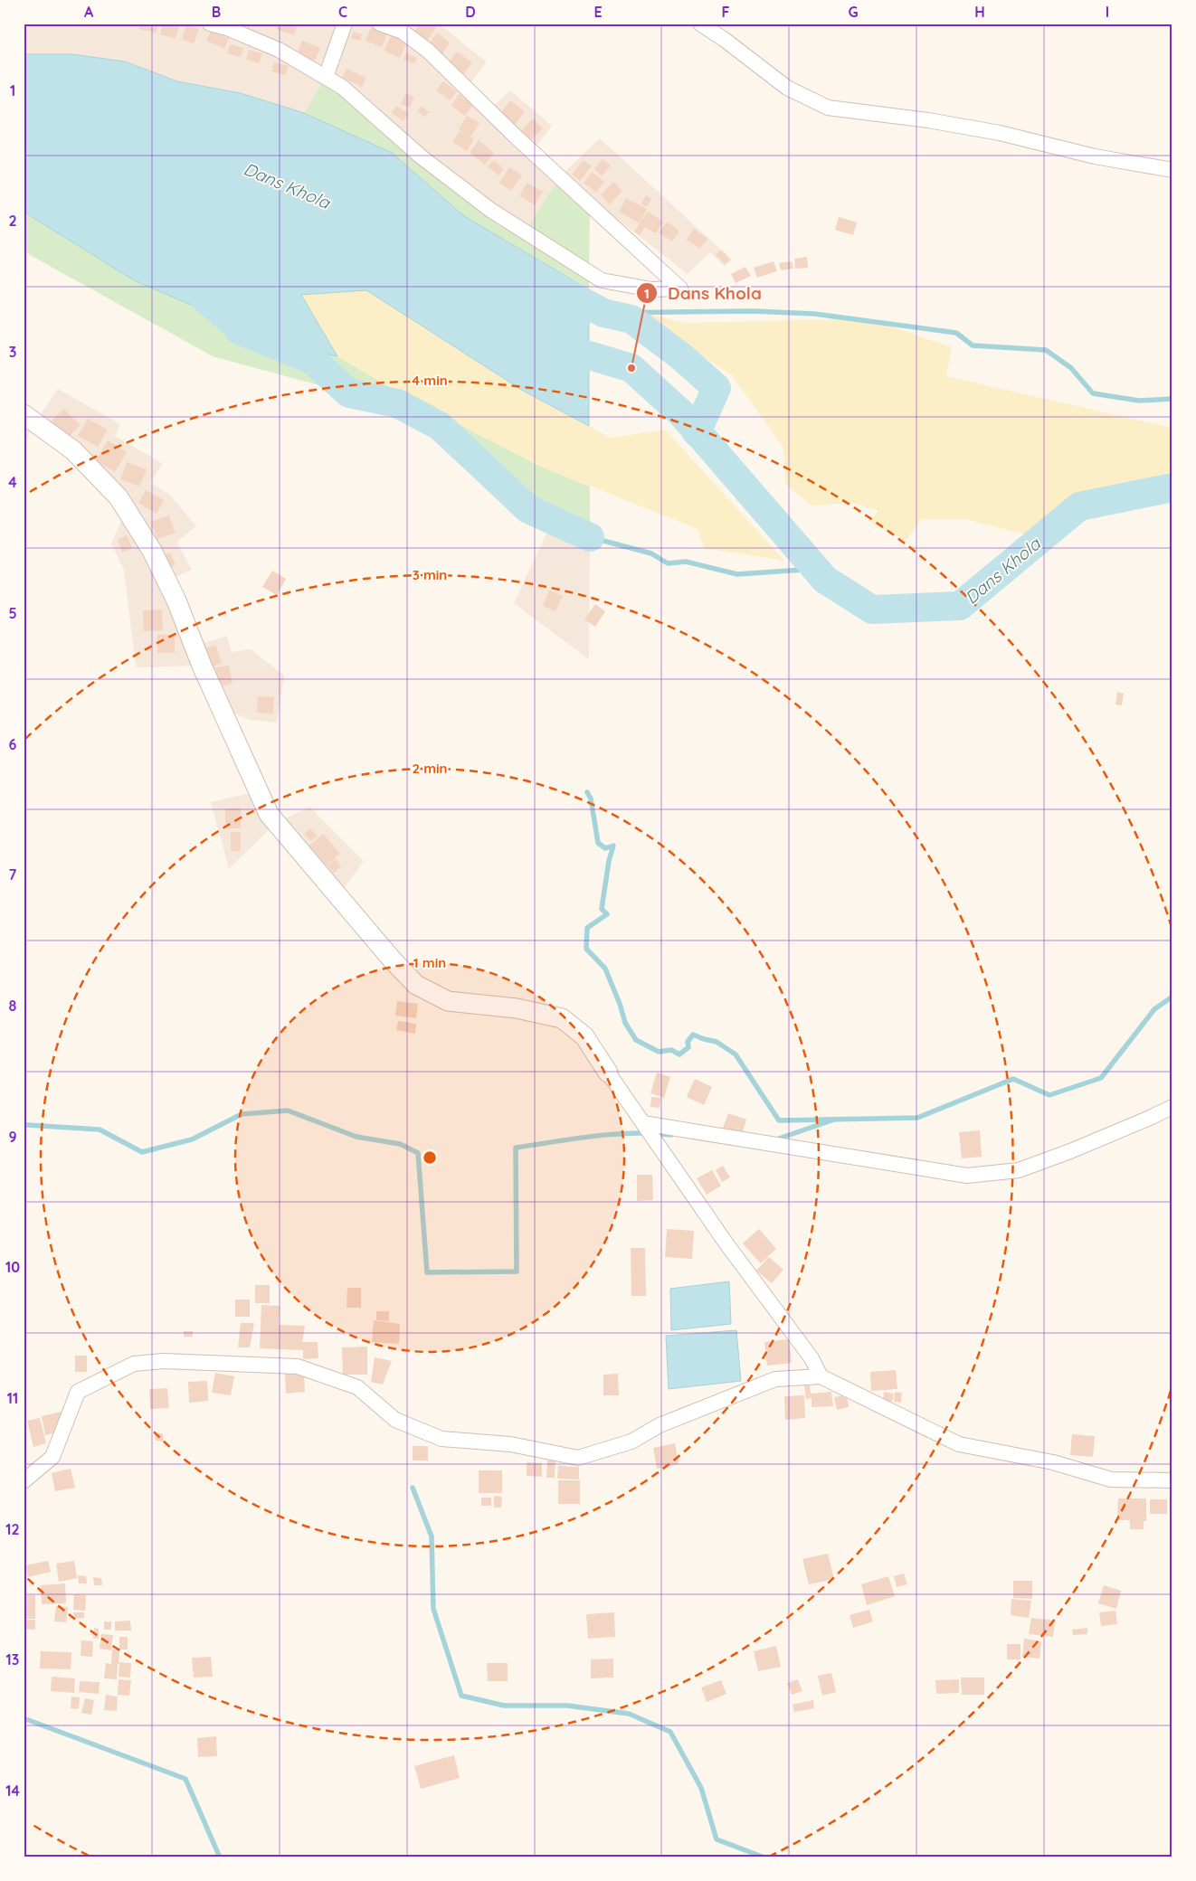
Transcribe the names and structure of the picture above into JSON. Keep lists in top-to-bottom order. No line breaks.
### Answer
{"water":["Dans Khola"],"places":["Dans Khola"],"grid":{"columns":["A","B","C","D","E","F","G","H","I"],"rows":["1","2","3","4","5","6","7","8","9","10","11","12","13","14"]},"rings":["4 min","3 min","2 min","1 min"]}
